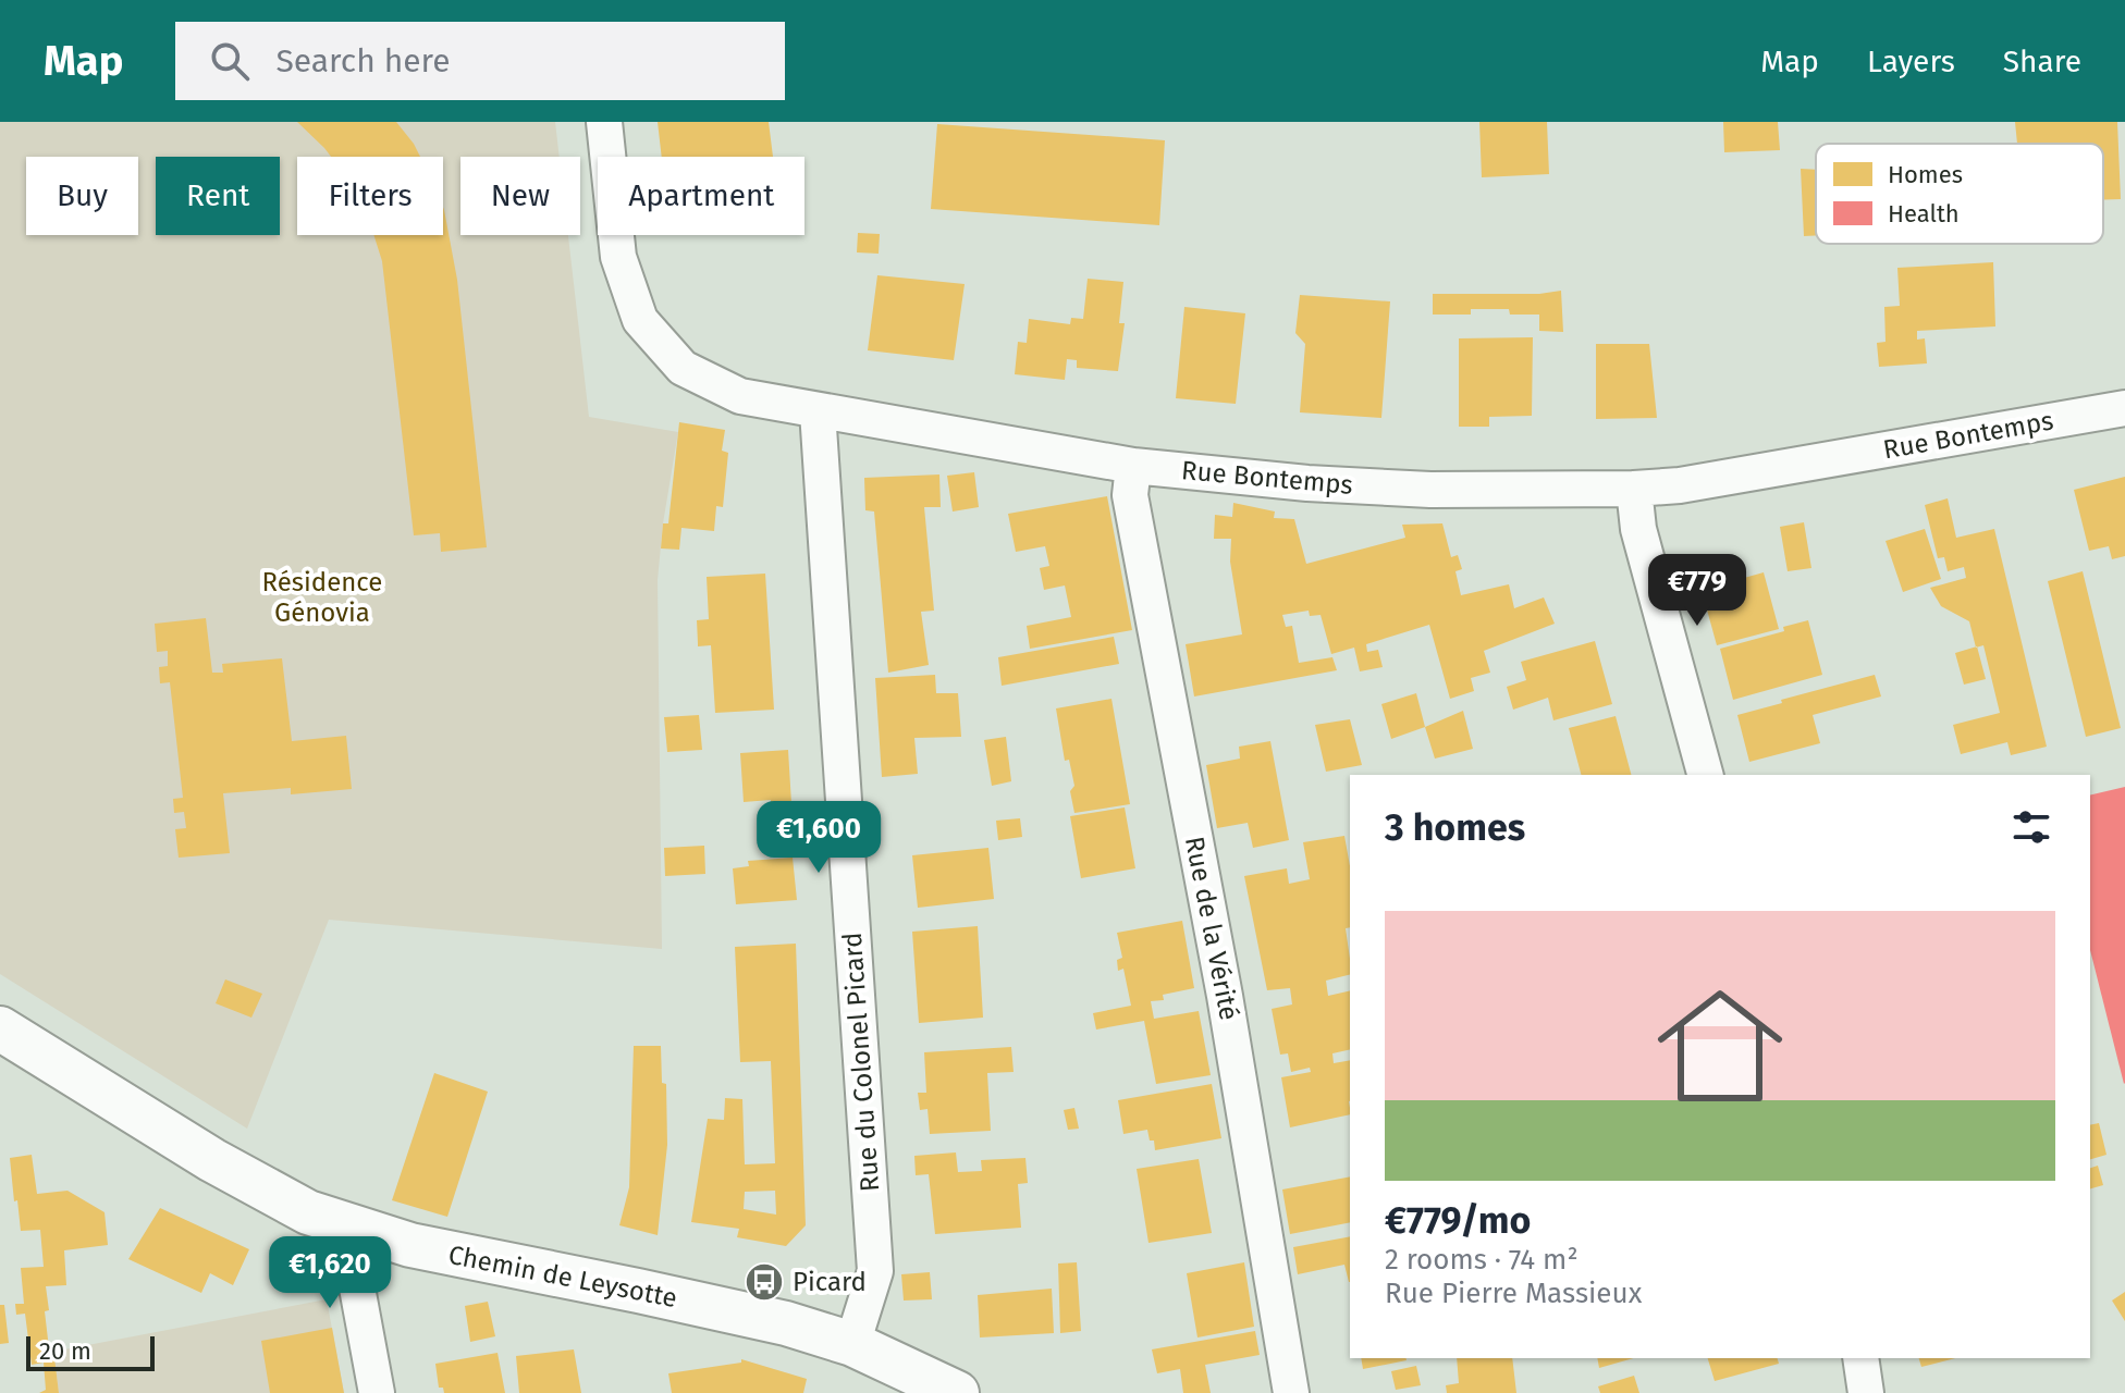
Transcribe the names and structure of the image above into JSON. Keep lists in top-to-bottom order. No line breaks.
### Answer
{"streets":{"street":["Rue Bontemps","Rue de la Vérité","Rue du Colonel Picard","Chemin de Leysotte"]},"crossings":[["Rue Bontemps","Rue de la Vérité"],["Rue Bontemps","Rue du Colonel Picard"],["Rue du Colonel Picard","Chemin de Leysotte"]],"parks":["Résidence Génovia"],"places":{"bus stop":["Picard"]},"legend":["Homes","Health"],"scale_bar":"20 m","page":{"header":"Map","search":"Search here","nav":["Map","Layers","Share"],"chip":["Buy","Rent","Filters","New","Apartment"],"price":["€779","€1,600","€1,620"],"heading":"3 homes","list":[{"name":"€779/mo","note":"2 rooms · 74 m² · Rue Pierre Massieux"}],"scale":"20 m"}}
